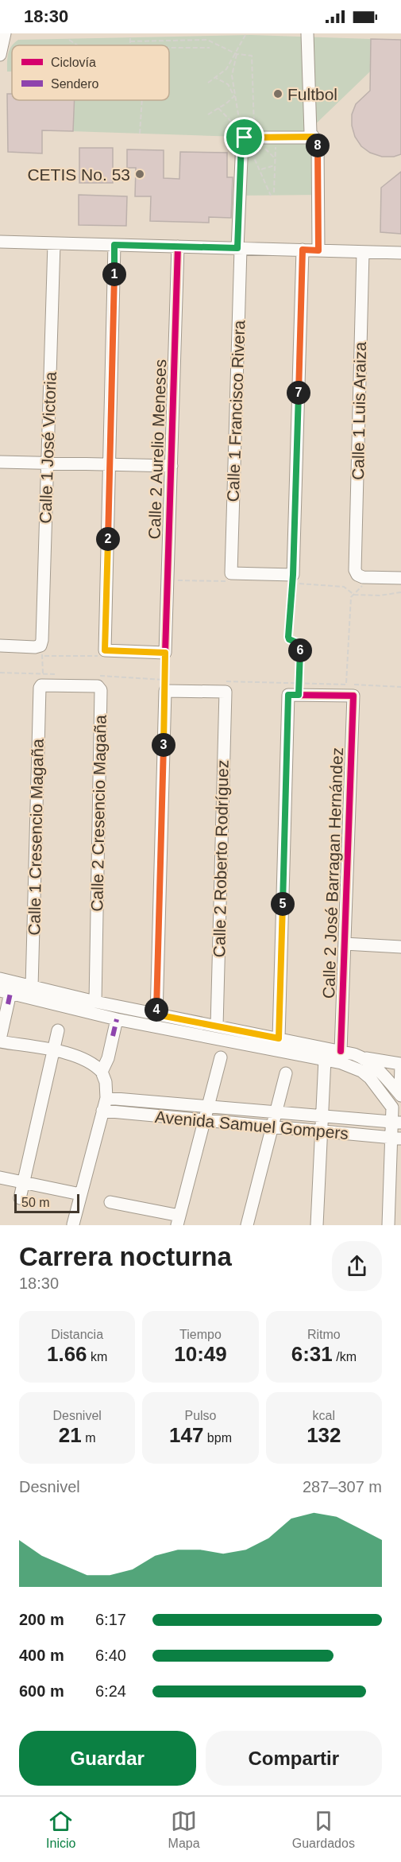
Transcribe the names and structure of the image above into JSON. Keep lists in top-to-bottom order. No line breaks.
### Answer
{"streets":{"street":["Calle 1 Francisco Rivera","Calle 1 Luis Araiza","Calle 1 José Victoria","Calle 2 Aurelio Meneses","Calle 2 Cresencio Magaña","Calle 1 Cresencio Magaña","Calle 2 Roberto Rodríguez","Calle 2 José Barragan Hernández","Avenida Samuel Gompers"]},"crossings":[["Calle 2 Cresencio Magaña","Calle 1 Cresencio Magaña"]],"places":["Fultbol","CETIS No. 53"],"legend":["Ciclovía","Sendero"],"scale_bar":"50 m","page":{"status":"18:30","pins":["8","1","7","2","6","3","5","4"],"scale":"50 m","heading":["Carrera nocturna","18:30"],"stats":[["Distancia","1.66 km"],["Tiempo","10:49"],["Ritmo","6:31 /km"],["Desnivel","21 m"],["Pulso","147 bpm"],["kcal","132"]],"chart":["Desnivel","287–307 m"],"list":[{"name":"200 m","note":"6:17"},{"name":"400 m","note":"6:40"},{"name":"600 m","note":"6:24"}],"buttons":["Guardar","Compartir"],"tabs":["Inicio","Mapa","Guardados"]}}
